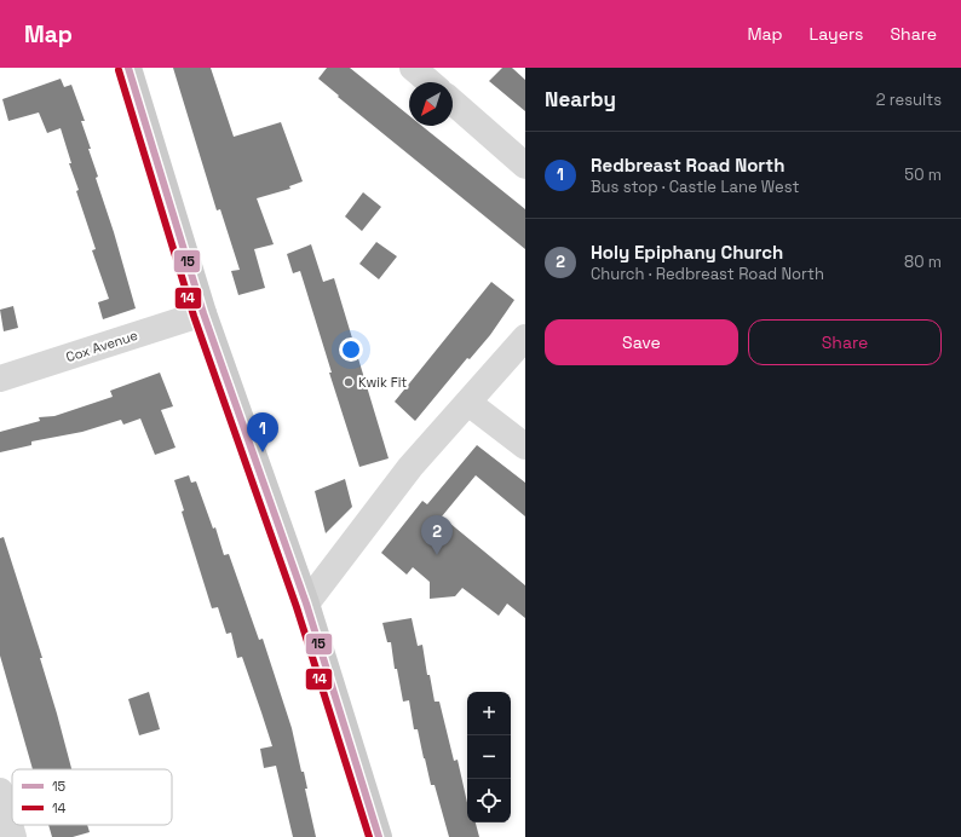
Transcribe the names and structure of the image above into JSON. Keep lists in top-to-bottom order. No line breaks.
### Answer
{"streets":{"street":["Cox Avenue"]},"places":["Kwik Fit"],"lines":["transit line 15","transit line 14"],"legend":["15","14"],"north":"bottom left","page":{"header":"Map","nav":["Map","Layers","Share"],"heading":["Nearby","2 results"],"list":[{"mark":"1","name":"Redbreast Road North","note":"Bus stop · Castle Lane West","value":"50 m"},{"mark":"2","name":"Holy Epiphany Church","note":"Church · Redbreast Road North","value":"80 m"}],"buttons":["Save","Share"],"pins":["1","2"],"map_buttons":["+","−"]}}
